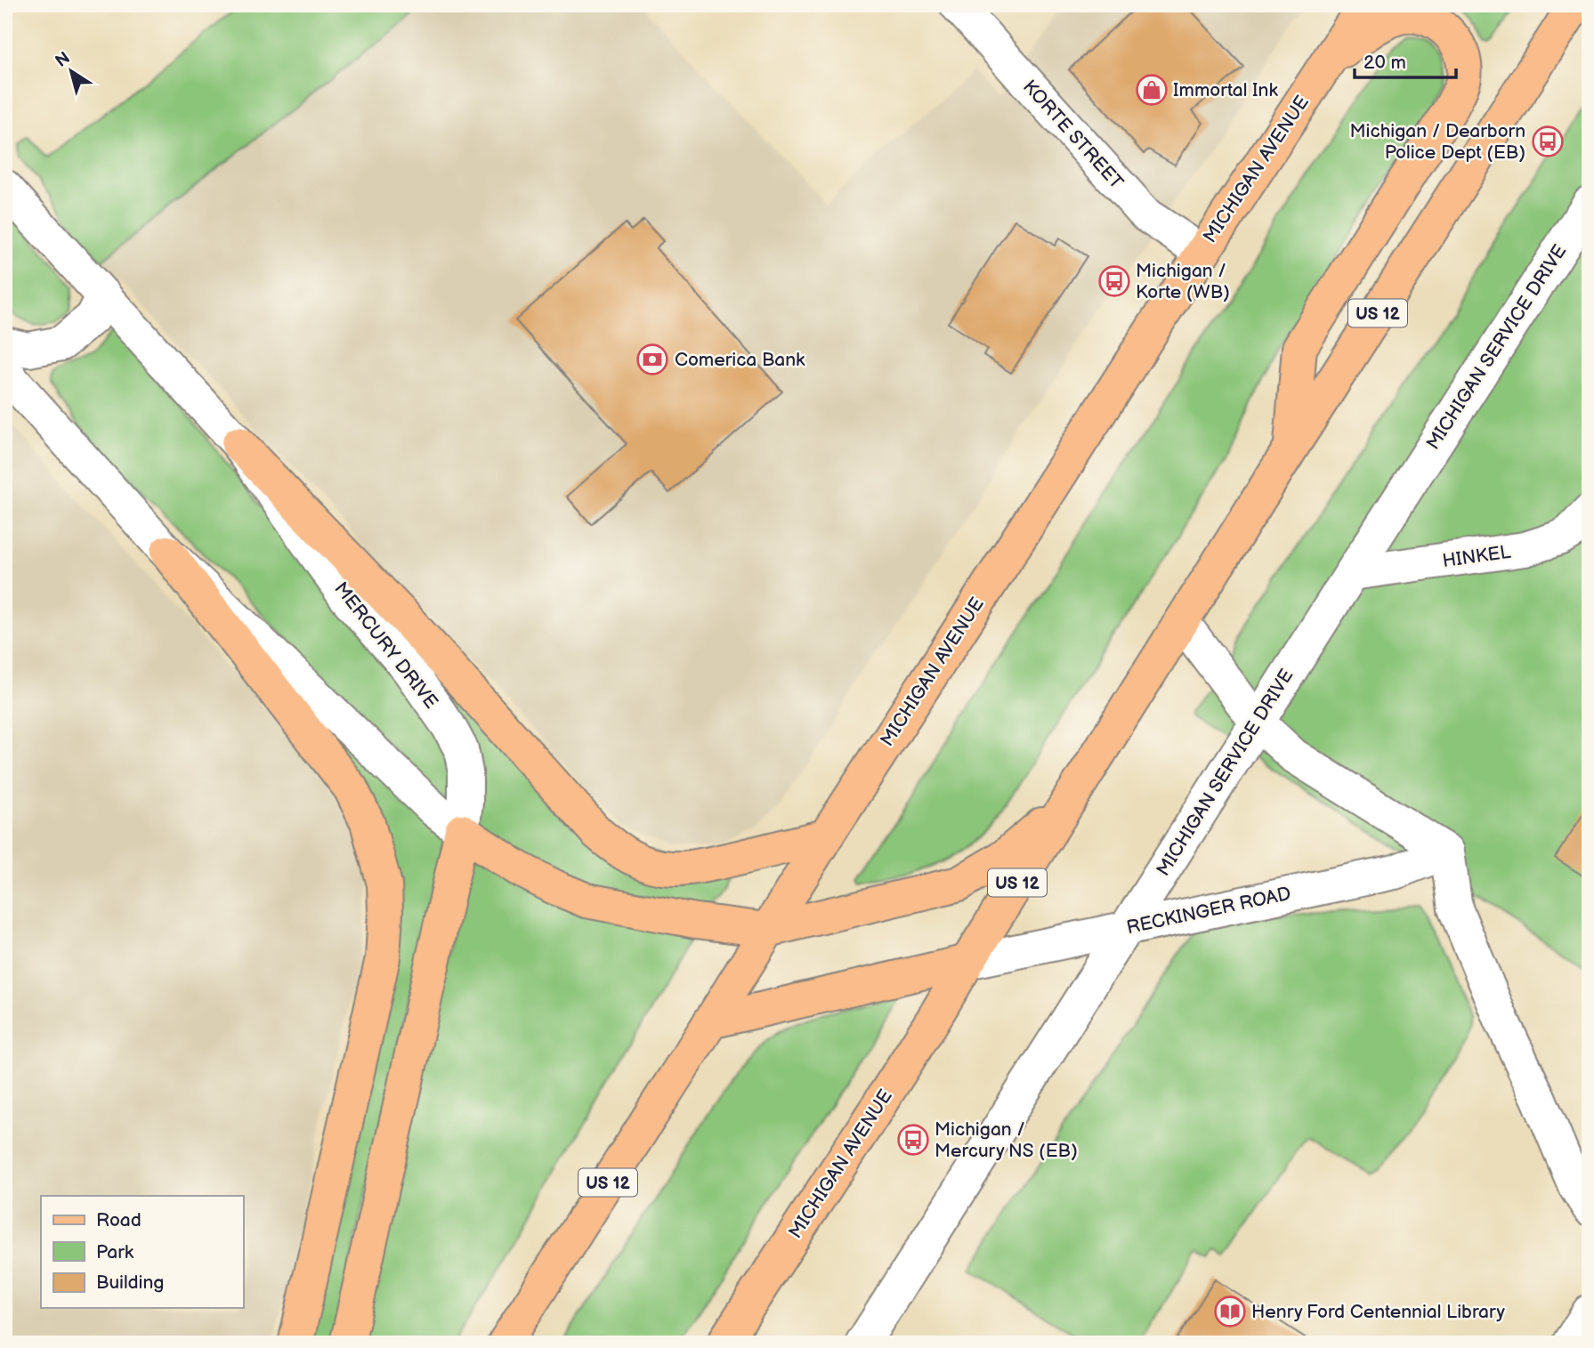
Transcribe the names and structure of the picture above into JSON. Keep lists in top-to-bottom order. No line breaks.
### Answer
{"streets":{"main road":["MICHIGAN AVENUE","US 12"],"street":["KORTE STREET","MICHIGAN SERVICE DRIVE","HINKEL","MERCURY DRIVE","RECKINGER ROAD"]},"crossings":[["KORTE STREET","MICHIGAN AVENUE"],["MICHIGAN AVENUE","RECKINGER ROAD"],["MICHIGAN SERVICE DRIVE","HINKEL"],["MICHIGAN SERVICE DRIVE","RECKINGER ROAD"]],"places":{"shop":["Immortal Ink"],"bus stop":["Michigan / Dearborn Police Dept (EB)","Michigan / Korte (WB)","Michigan / Mercury NS (EB)"],"bank":["Comerica Bank"],"library":["Henry Ford Centennial Library"]},"legend":["Road","Park","Building"],"scale_bar":"20 m","north":"top left"}
